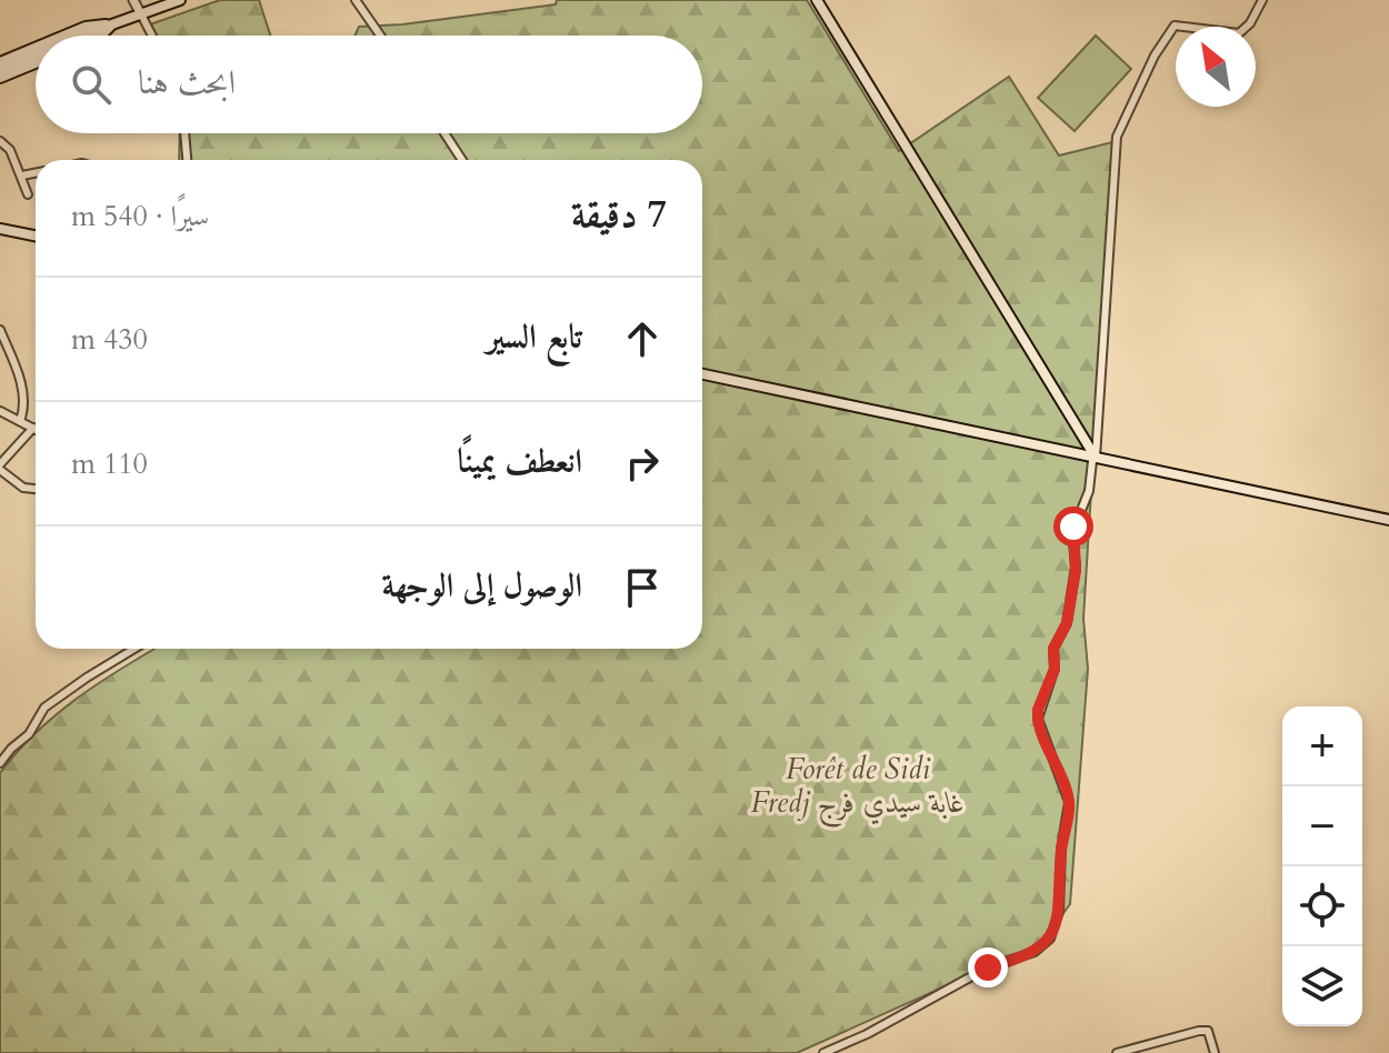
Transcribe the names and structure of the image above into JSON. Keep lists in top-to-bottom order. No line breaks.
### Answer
{"parks":["Forêt de Sidi Fredj غابة سيدي فرج"],"north":"top left","page":{"search":"ابحث هنا","heading":["7 دقيقة","سيرًا · 540 m"],"list":[["تابع السير","430 m"],["انعطف يمينًا","110 m"],"الوصول إلى الوجهة"],"map_buttons":["+","−"]}}
